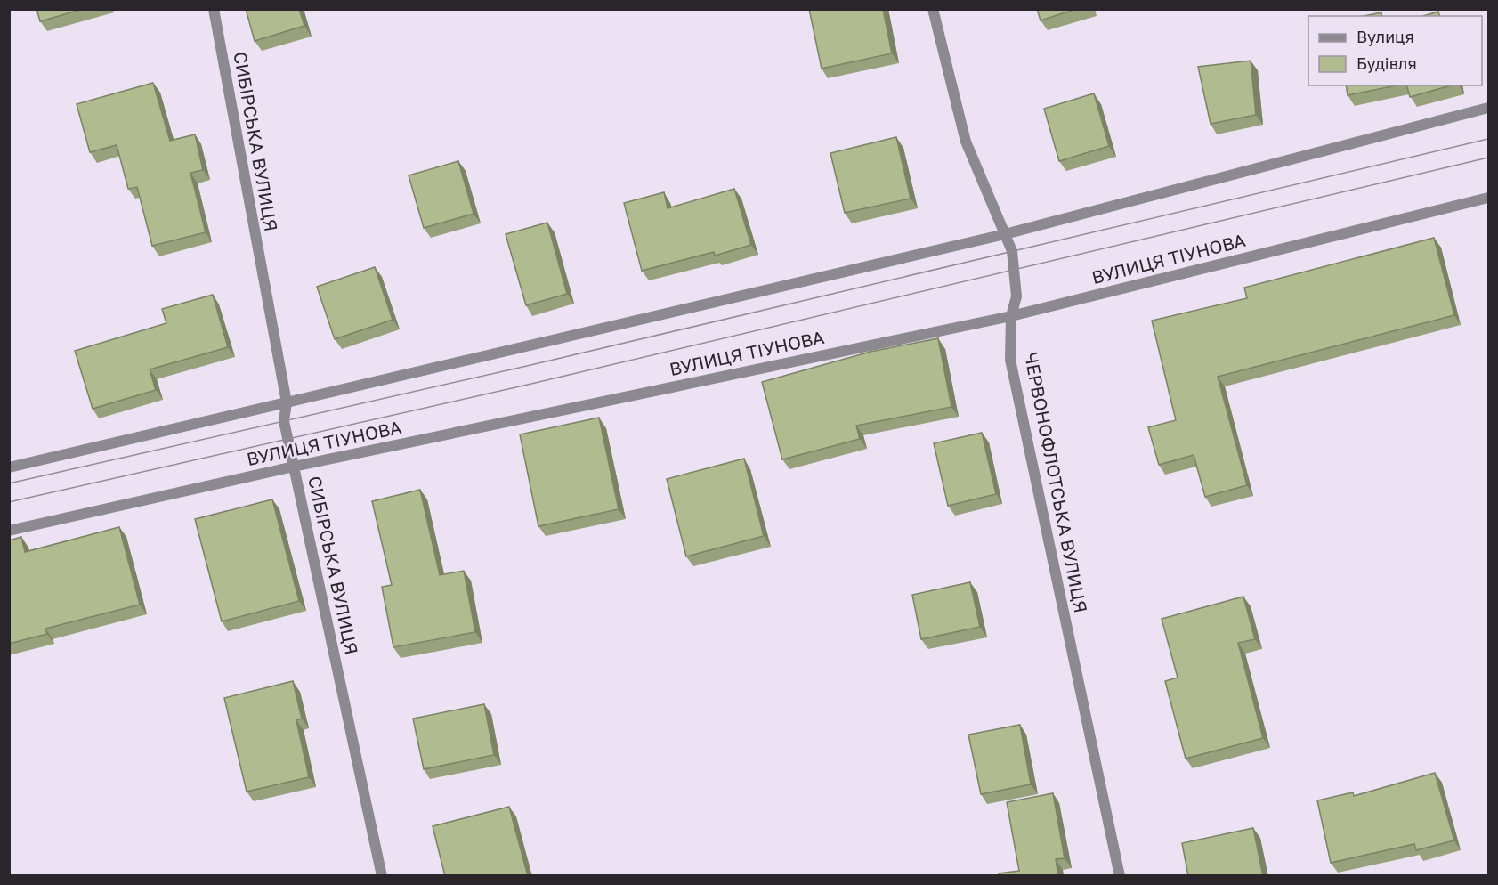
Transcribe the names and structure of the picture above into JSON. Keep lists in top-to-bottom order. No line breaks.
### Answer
{"streets":{"street":["СИБІРСЬКА ВУЛИЦЯ","ВУЛИЦЯ ТІУНОВА","ЧЕРВОНОФЛОТСЬКА ВУЛИЦЯ"]},"crossings":[["СИБІРСЬКА ВУЛИЦЯ","ВУЛИЦЯ ТІУНОВА"],["ВУЛИЦЯ ТІУНОВА","ЧЕРВОНОФЛОТСЬКА ВУЛИЦЯ"]],"legend":["Вулиця","Будівля"]}
